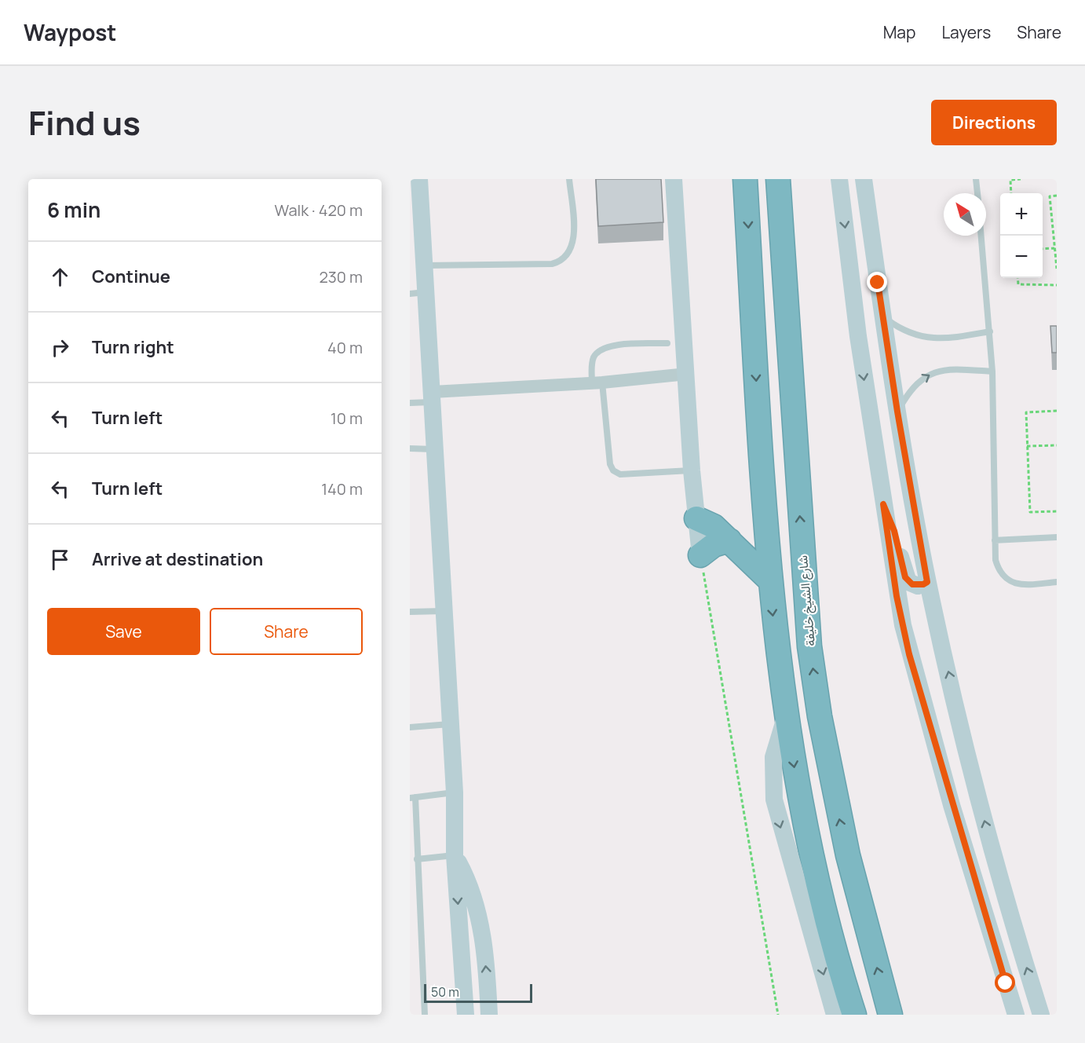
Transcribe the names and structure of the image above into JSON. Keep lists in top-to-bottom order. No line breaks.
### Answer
{"streets":{"highway":["شارع الشيخ خليفة"]},"scale_bar":"50 m","north":"top left","page":{"header":"Waypost","nav":["Map","Layers","Share"],"title":"Find us","buttons":["Directions",["Save","Share"]],"heading":["6 min","Walk · 420 m"],"map_buttons":["+","−"],"list":[["Continue","230 m"],["Turn right","40 m"],["Turn left","10 m"],["Turn left","140 m"],"Arrive at destination"],"scale":"50 m"}}
